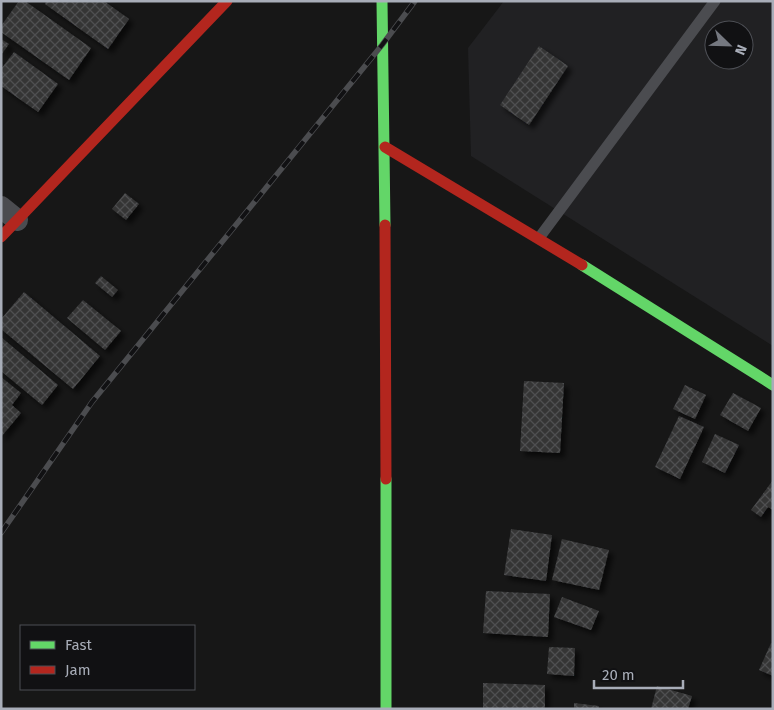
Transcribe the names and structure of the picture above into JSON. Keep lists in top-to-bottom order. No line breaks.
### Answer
{"legend":["Fast","Jam"],"scale_bar":"20 m","north":"bottom right"}
